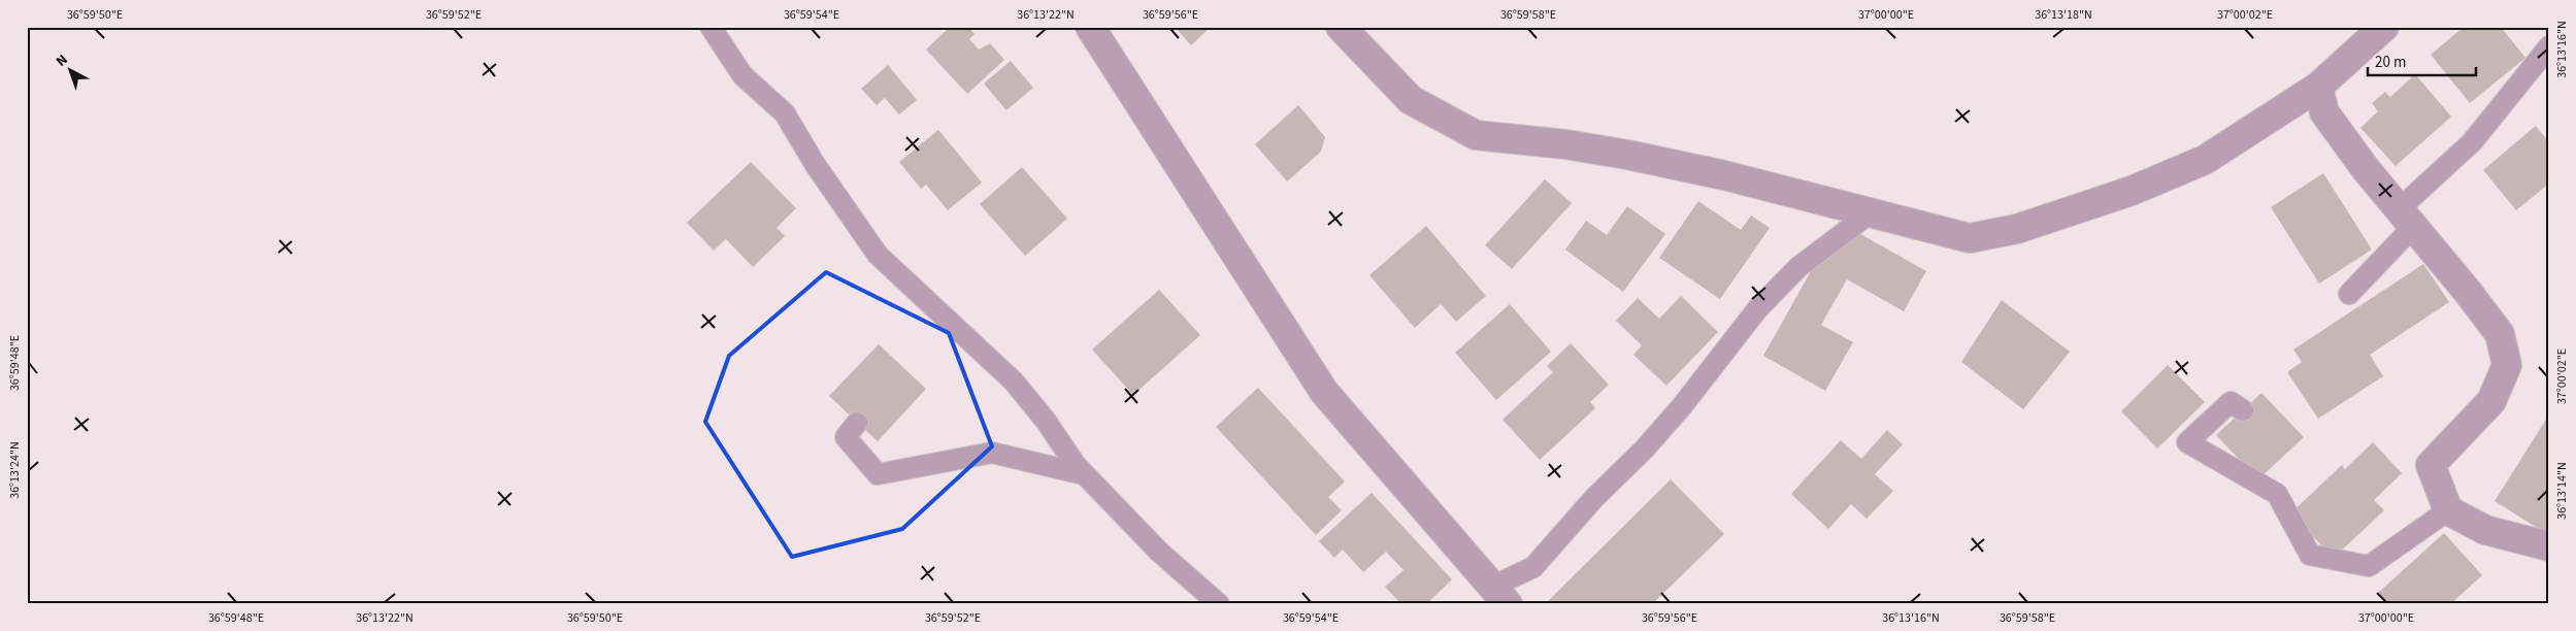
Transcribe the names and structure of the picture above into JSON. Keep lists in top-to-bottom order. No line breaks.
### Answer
{"scale_bar":"20 m","north":"top left","coordinates":["36°59'50\"E","36°59'52\"E","36°59'54\"E","36°13'22\"N","36°59'56\"E","36°59'58\"E","37°00'00\"E","36°13'18\"N","37°00'02\"E","36°13'16\"N","36°59'48\"E","36°13'24\"N","36°13'14\"N"]}
